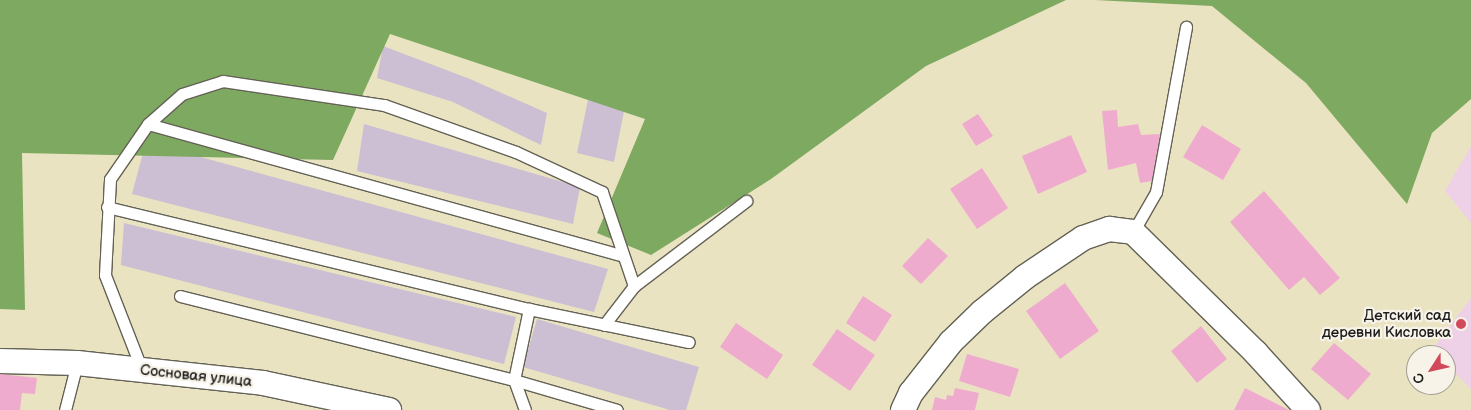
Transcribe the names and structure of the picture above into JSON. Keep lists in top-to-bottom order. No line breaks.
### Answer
{"streets":{"street":["Сосновая улица"]},"places":["Детский сад деревни Кисловка"],"north":"bottom left"}
